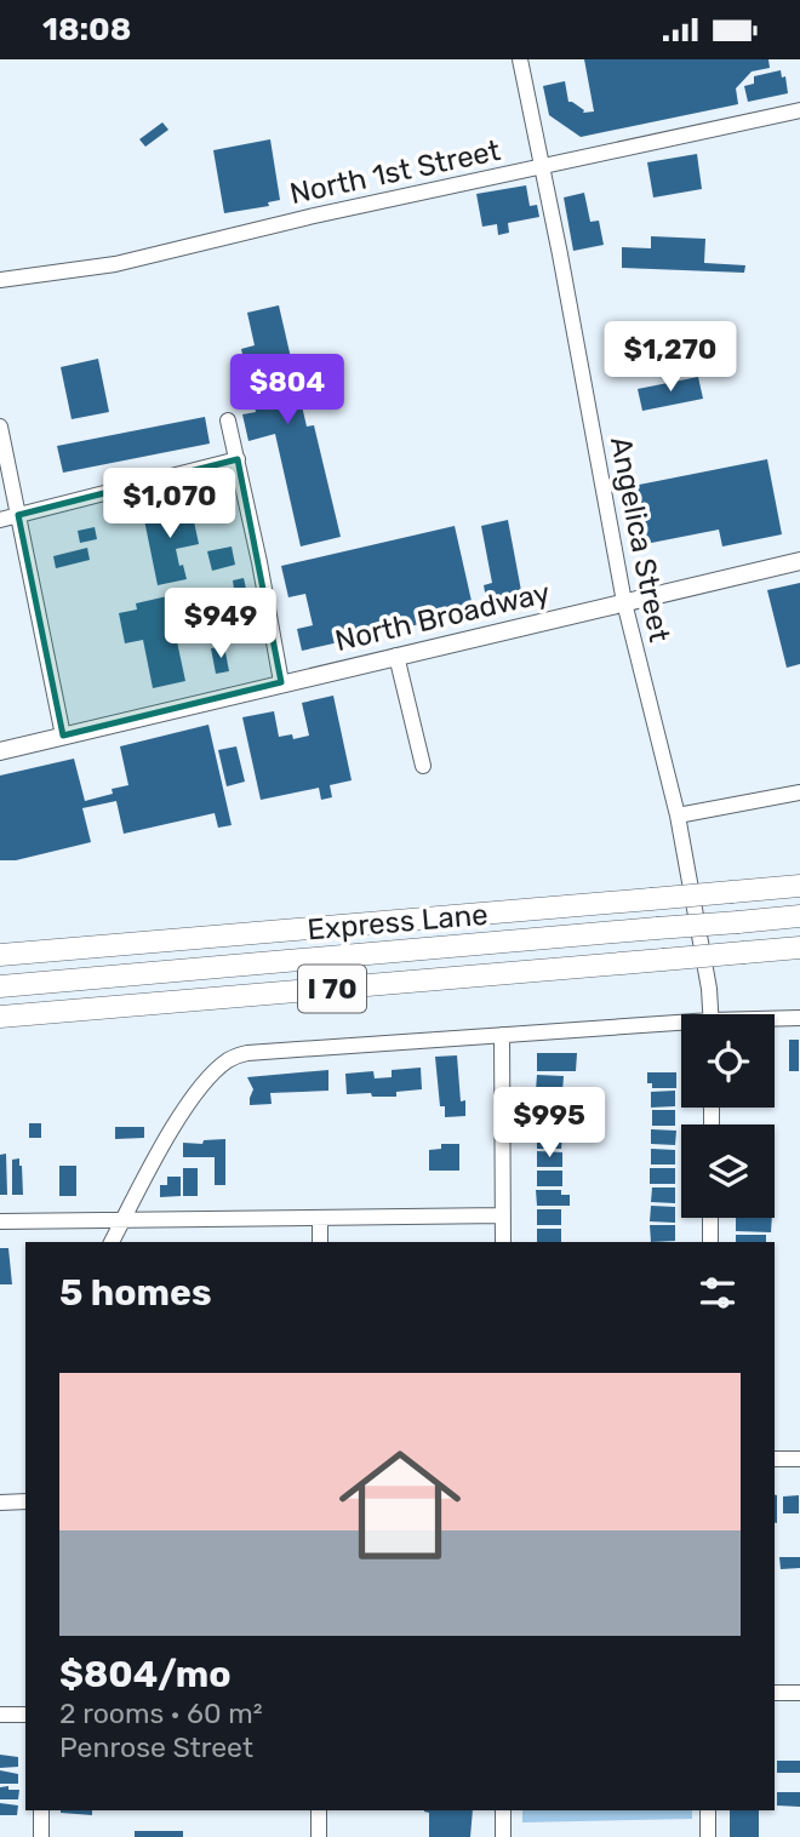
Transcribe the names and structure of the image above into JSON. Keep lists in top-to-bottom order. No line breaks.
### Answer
{"streets":{"highway":["Express Lane","I 70"],"main road":["North Broadway"],"street":["North 1st Street","Angelica Street"]},"crossings":[["North 1st Street","Angelica Street"],["Angelica Street","North Broadway"]],"page":{"status":"18:08","price":["$1,270","$804","$1,070","$949","$995"],"heading":"5 homes","list":[{"name":"$804/mo","note":"2 rooms · 60 m² · Penrose Street"}]}}
